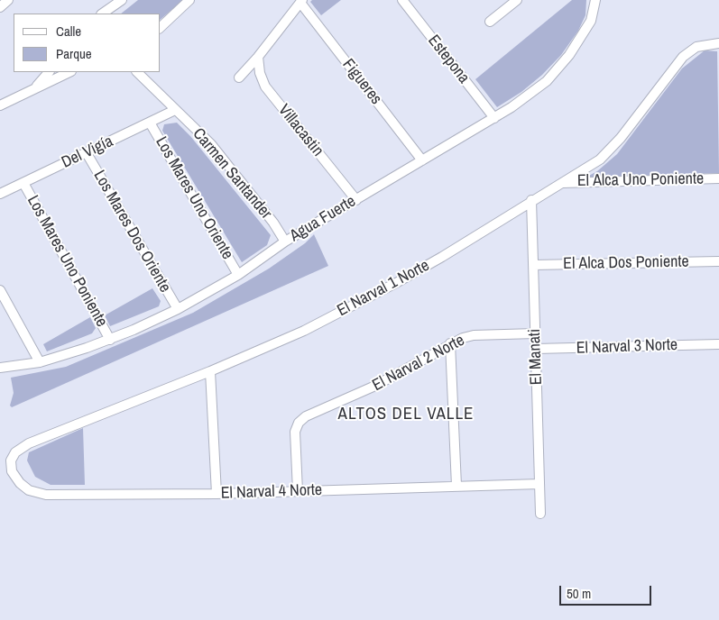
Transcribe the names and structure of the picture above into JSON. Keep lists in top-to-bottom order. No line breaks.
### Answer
{"streets":{"street":["Estepona","Figueres","Villacastin","Del Vigía","Carmen Santander","El Alca Uno Poniente","Los Mares Uno Oriente","Agua Fuerte","Los Mares Dos Oriente","Los Mares Uno Poniente","El Alca Dos Poniente","El Narval 1 Norte","El Narval 3 Norte","El Manati","El Narval 2 Norte","El Narval 4 Norte"]},"crossings":[["Estepona","Agua Fuerte"],["Figueres","Agua Fuerte"],["Villacastin","Agua Fuerte"],["Del Vigía","Carmen Santander"],["Del Vigía","Los Mares Uno Oriente"],["Del Vigía","Los Mares Dos Oriente"],["Del Vigía","Los Mares Uno Poniente"],["Carmen Santander","Agua Fuerte"],["El Alca Uno Poniente","El Narval 1 Norte"],["Los Mares Uno Oriente","Agua Fuerte"],["Agua Fuerte","Los Mares Dos Oriente"],["Agua Fuerte","Los Mares Uno Poniente"],["El Alca Dos Poniente","El Manati"],["El Narval 1 Norte","El Manati"],["El Narval 1 Norte","El Narval 4 Norte"],["El Narval 3 Norte","El Manati"],["El Manati","El Narval 2 Norte"],["El Manati","El Narval 4 Norte"],["El Narval 2 Norte","El Narval 4 Norte"]],"districts":["ALTOS DEL VALLE"],"legend":["Calle","Parque"],"scale_bar":"50 m"}
